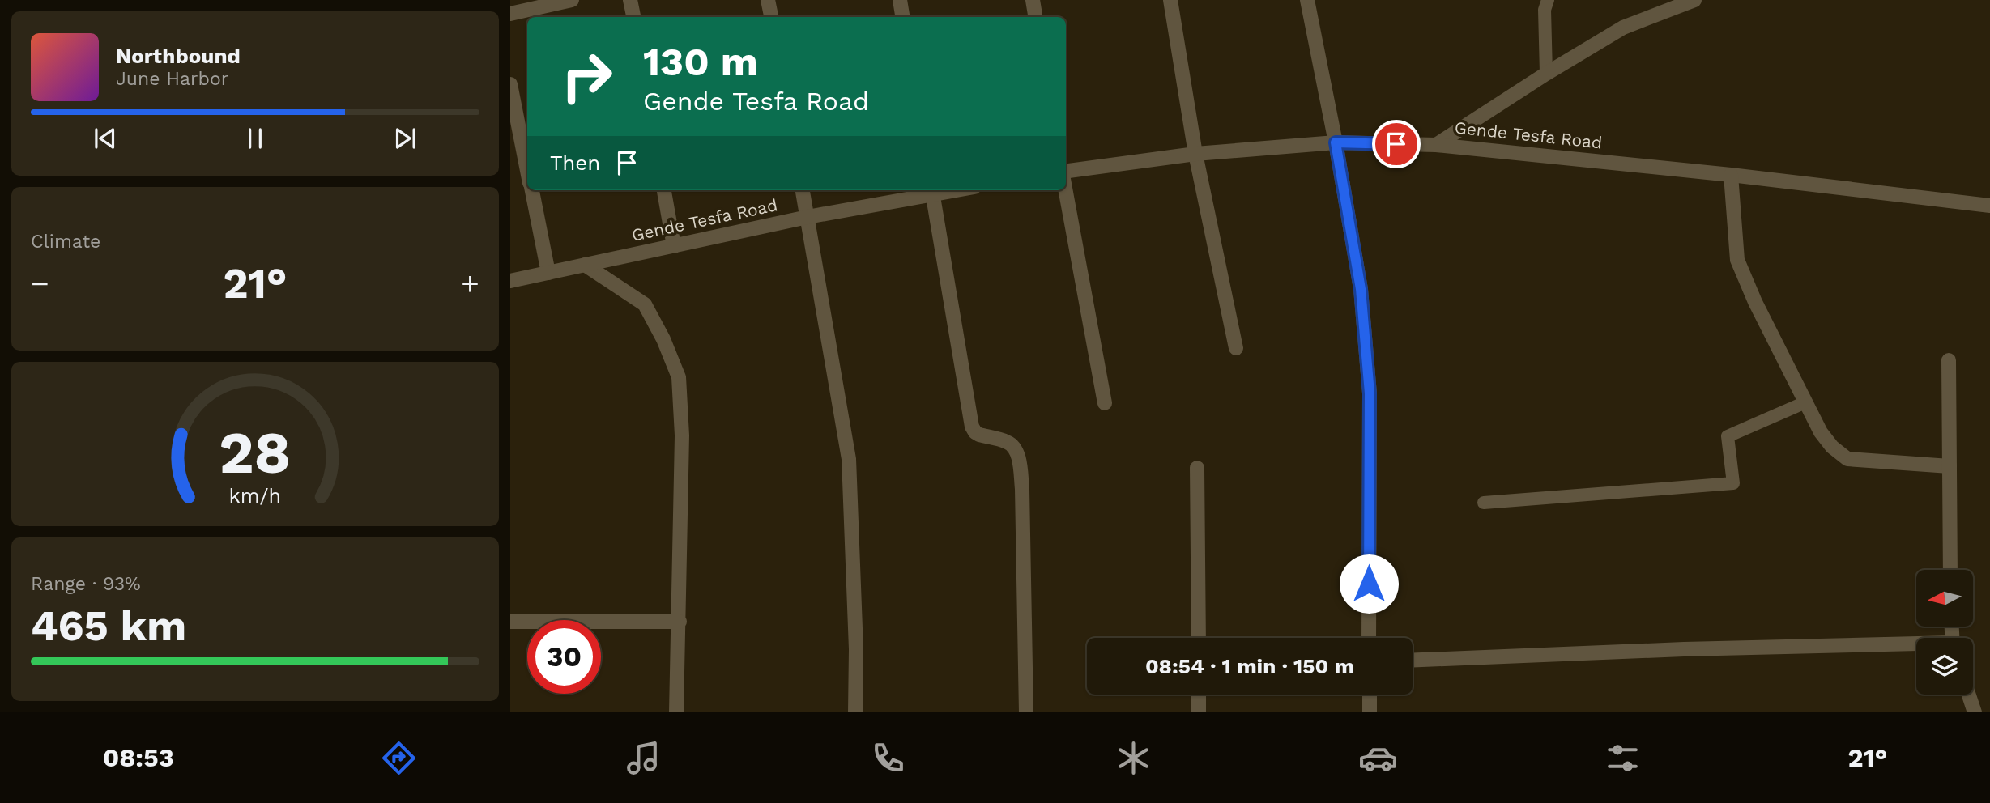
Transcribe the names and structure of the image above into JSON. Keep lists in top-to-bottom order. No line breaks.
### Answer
{"streets":{"street":["Gende Tesfa Road"]},"north":"left","page":{"turn":["130 m","Gende Tesfa Road"],"song":["Northbound","June Harbor"],"then":"Then","tile":["Climate",["Range · 93%","465 km"]],"heat":["−","21°","+"],"limit":"30","trip":"08:54 · 1 min · 150 m","tabs":["08:53","21°"],"gauge":["28","km/h"]}}
